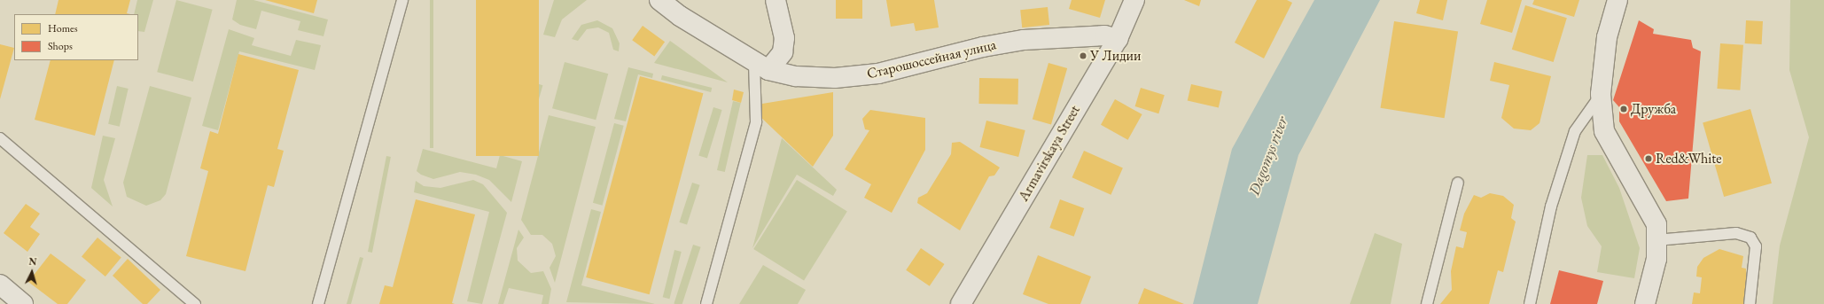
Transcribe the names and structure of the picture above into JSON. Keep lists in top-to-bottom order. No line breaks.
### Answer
{"streets":{"street":["Старошоссейная улица","Armavirskaya Street"]},"crossings":[["Старошоссейная улица","Armavirskaya Street"]],"water":["Dagomys river"],"places":["У Лидии","Дружба","Red&White"],"legend":["Homes","Shops"],"north":"top"}
